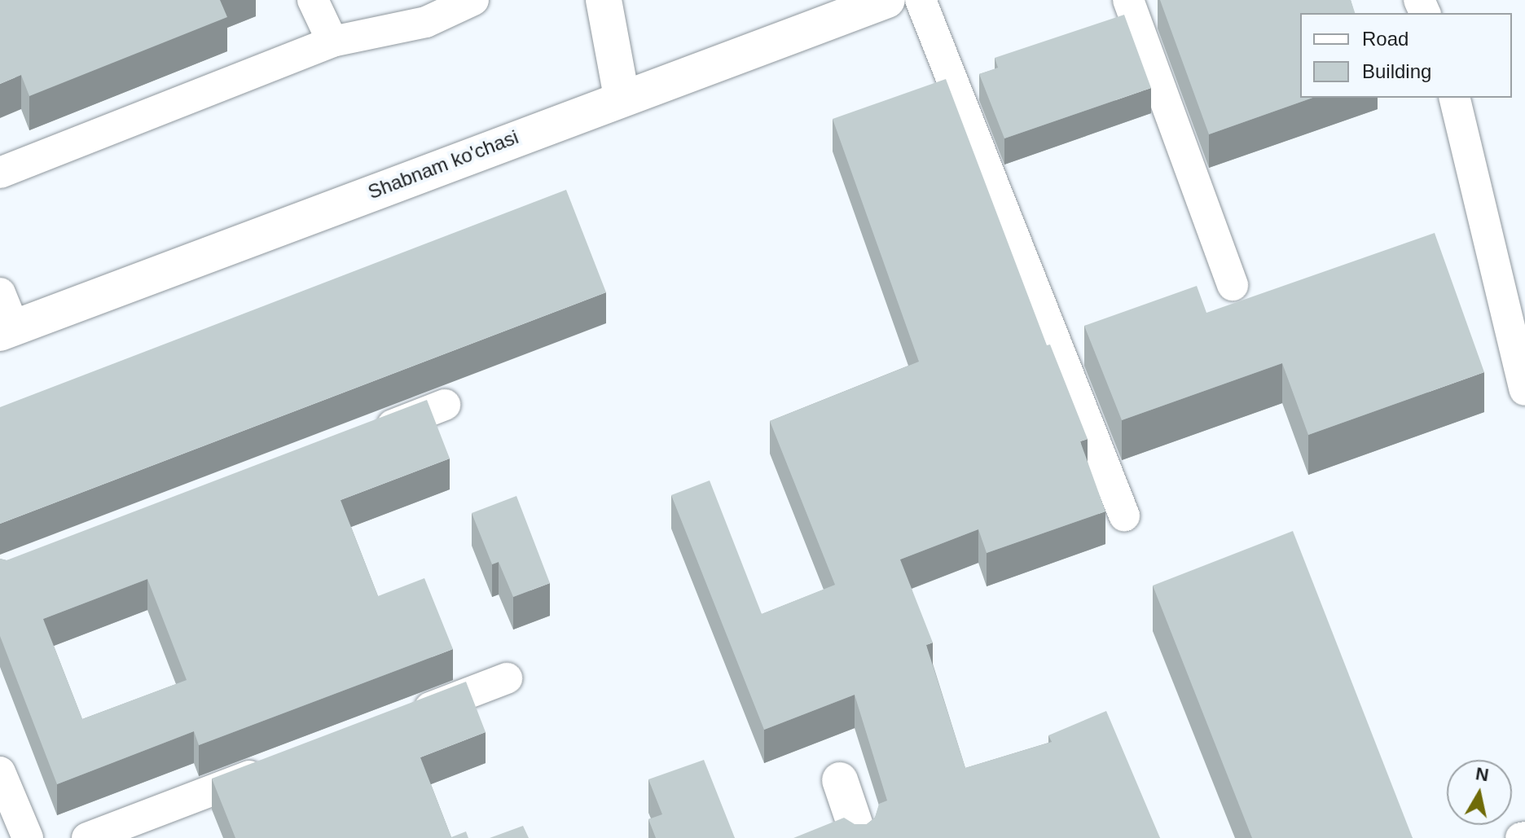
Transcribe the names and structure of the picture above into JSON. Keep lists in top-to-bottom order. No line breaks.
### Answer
{"streets":{"street":["Shabnam ko'chasi"]},"legend":["Road","Building"],"north":"top"}
